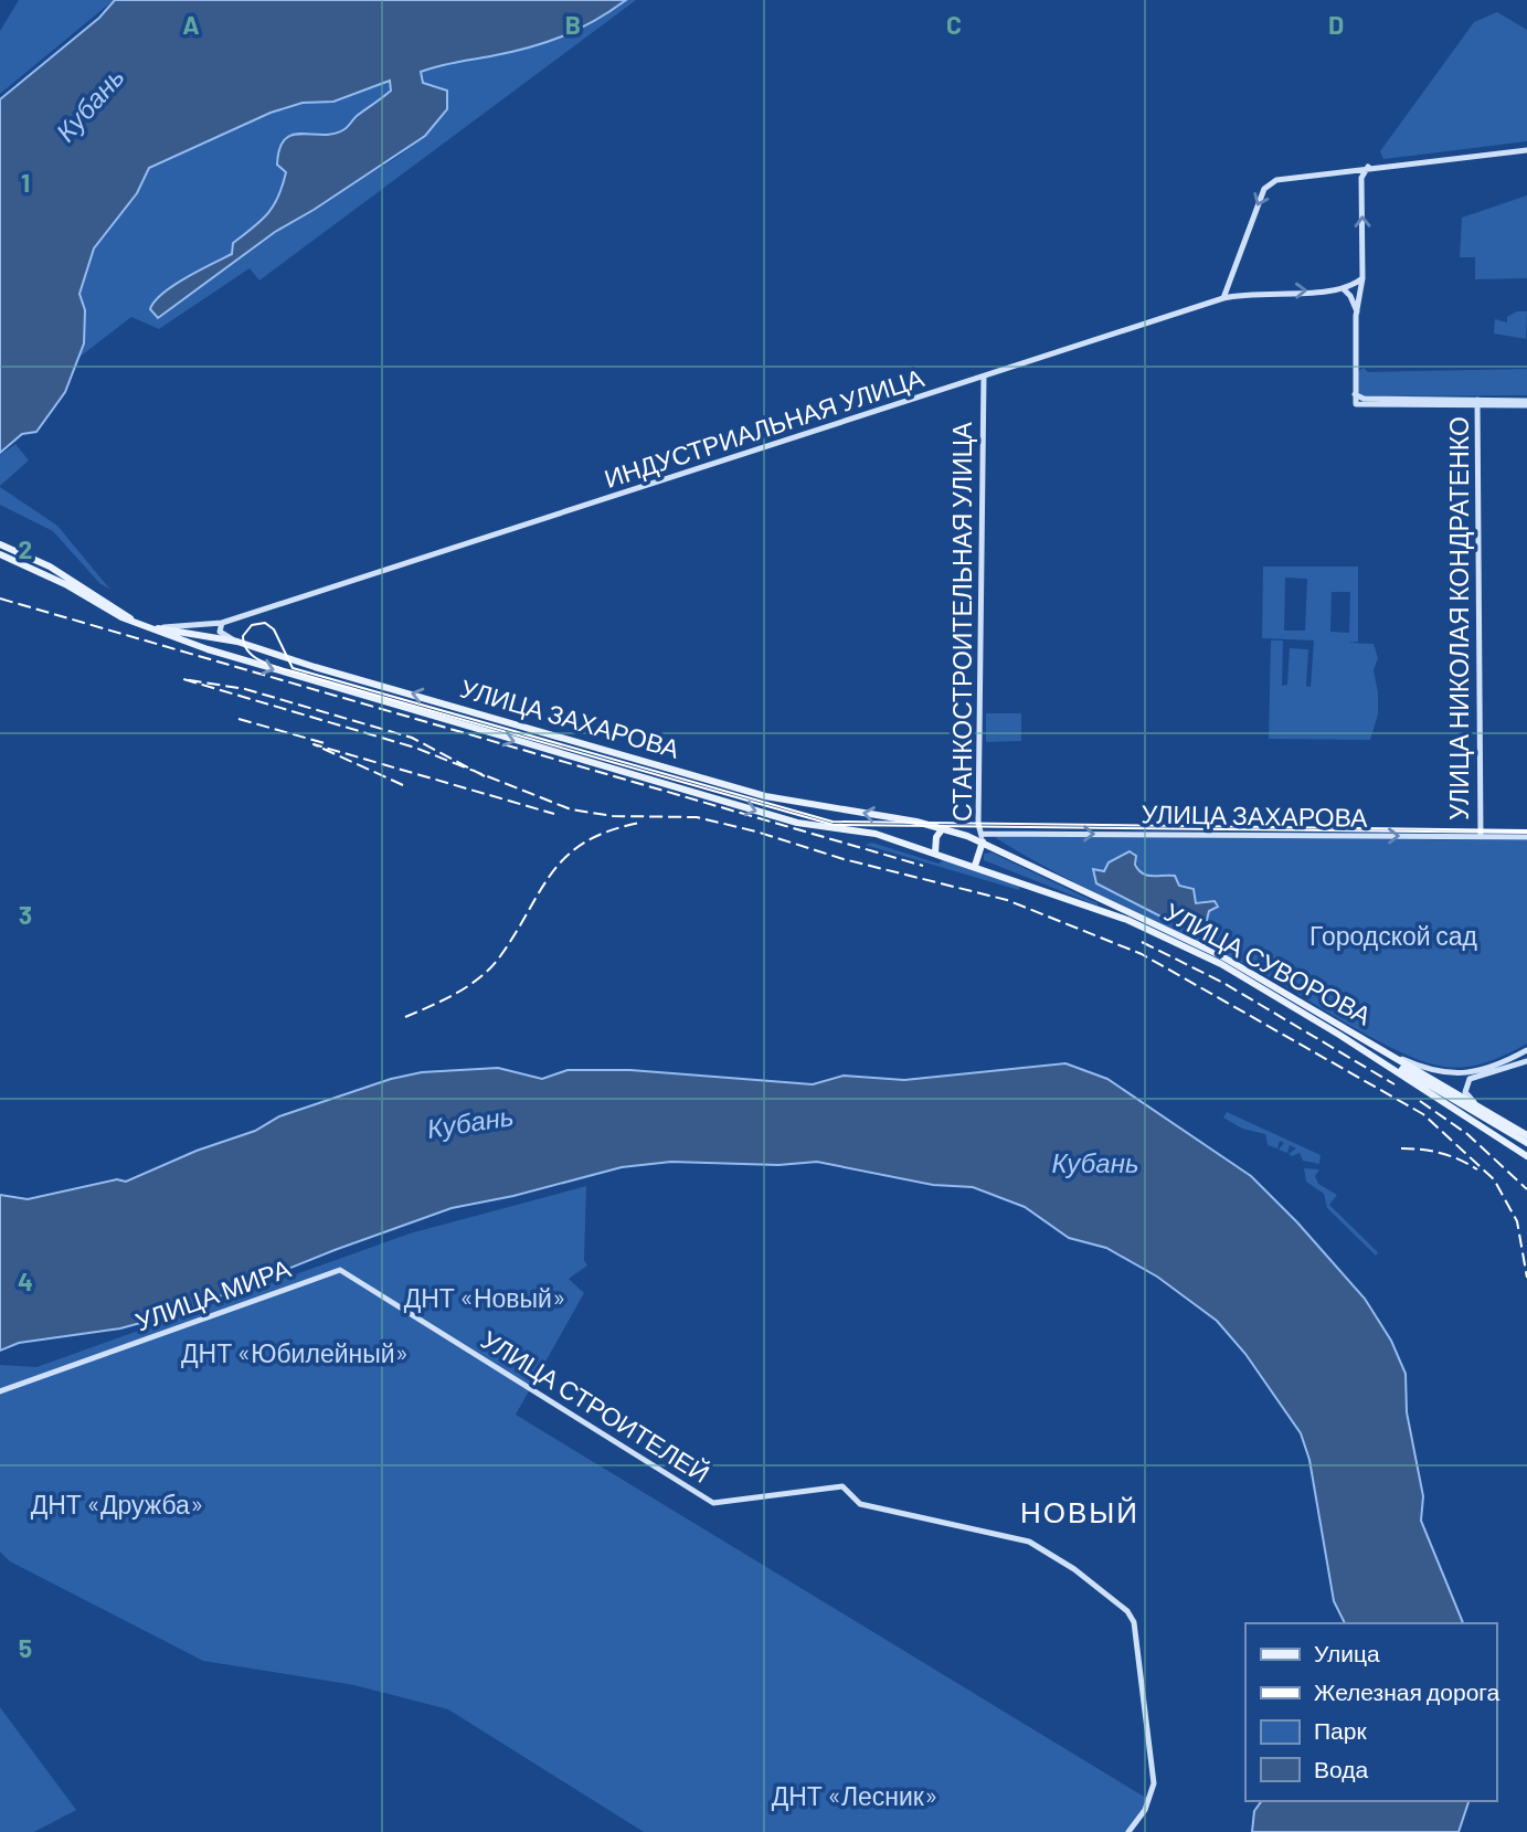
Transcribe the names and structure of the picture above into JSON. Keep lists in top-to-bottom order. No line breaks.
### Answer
{"streets":{"main road":["СТАНКОСТРОИТЕЛЬНАЯ УЛИЦА","УЛИЦА ЗАХАРОВА","УЛИЦА СУВОРОВА"],"street":["ИНДУСТРИАЛЬНАЯ УЛИЦА","УЛИЦА НИКОЛАЯ КОНДРАТЕНКО","УЛИЦА МИРА","УЛИЦА СТРОИТЕЛЕЙ"]},"crossings":[["ИНДУСТРИАЛЬНАЯ УЛИЦА","СТАНКОСТРОИТЕЛЬНАЯ УЛИЦА"],["ИНДУСТРИАЛЬНАЯ УЛИЦА","УЛИЦА ЗАХАРОВА"],["УЛИЦА НИКОЛАЯ КОНДРАТЕНКО","УЛИЦА ЗАХАРОВА"],["СТАНКОСТРОИТЕЛЬНАЯ УЛИЦА","УЛИЦА ЗАХАРОВА"],["СТАНКОСТРОИТЕЛЬНАЯ УЛИЦА","УЛИЦА СУВОРОВА"],["УЛИЦА ЗАХАРОВА","УЛИЦА СУВОРОВА"],["УЛИЦА МИРА","УЛИЦА СТРОИТЕЛЕЙ"]],"districts":["НОВЫЙ"],"water":["Кубань"],"parks":["Городской сад","ДНТ «Новый»","ДНТ «Юбилейный»","ДНТ «Дружба»","ДНТ «Лесник»"],"legend":["Улица","Железная дорога","Парк","Вода"],"grid":{"columns":["A","B","C","D"],"rows":["1","2","3","4","5"]}}
